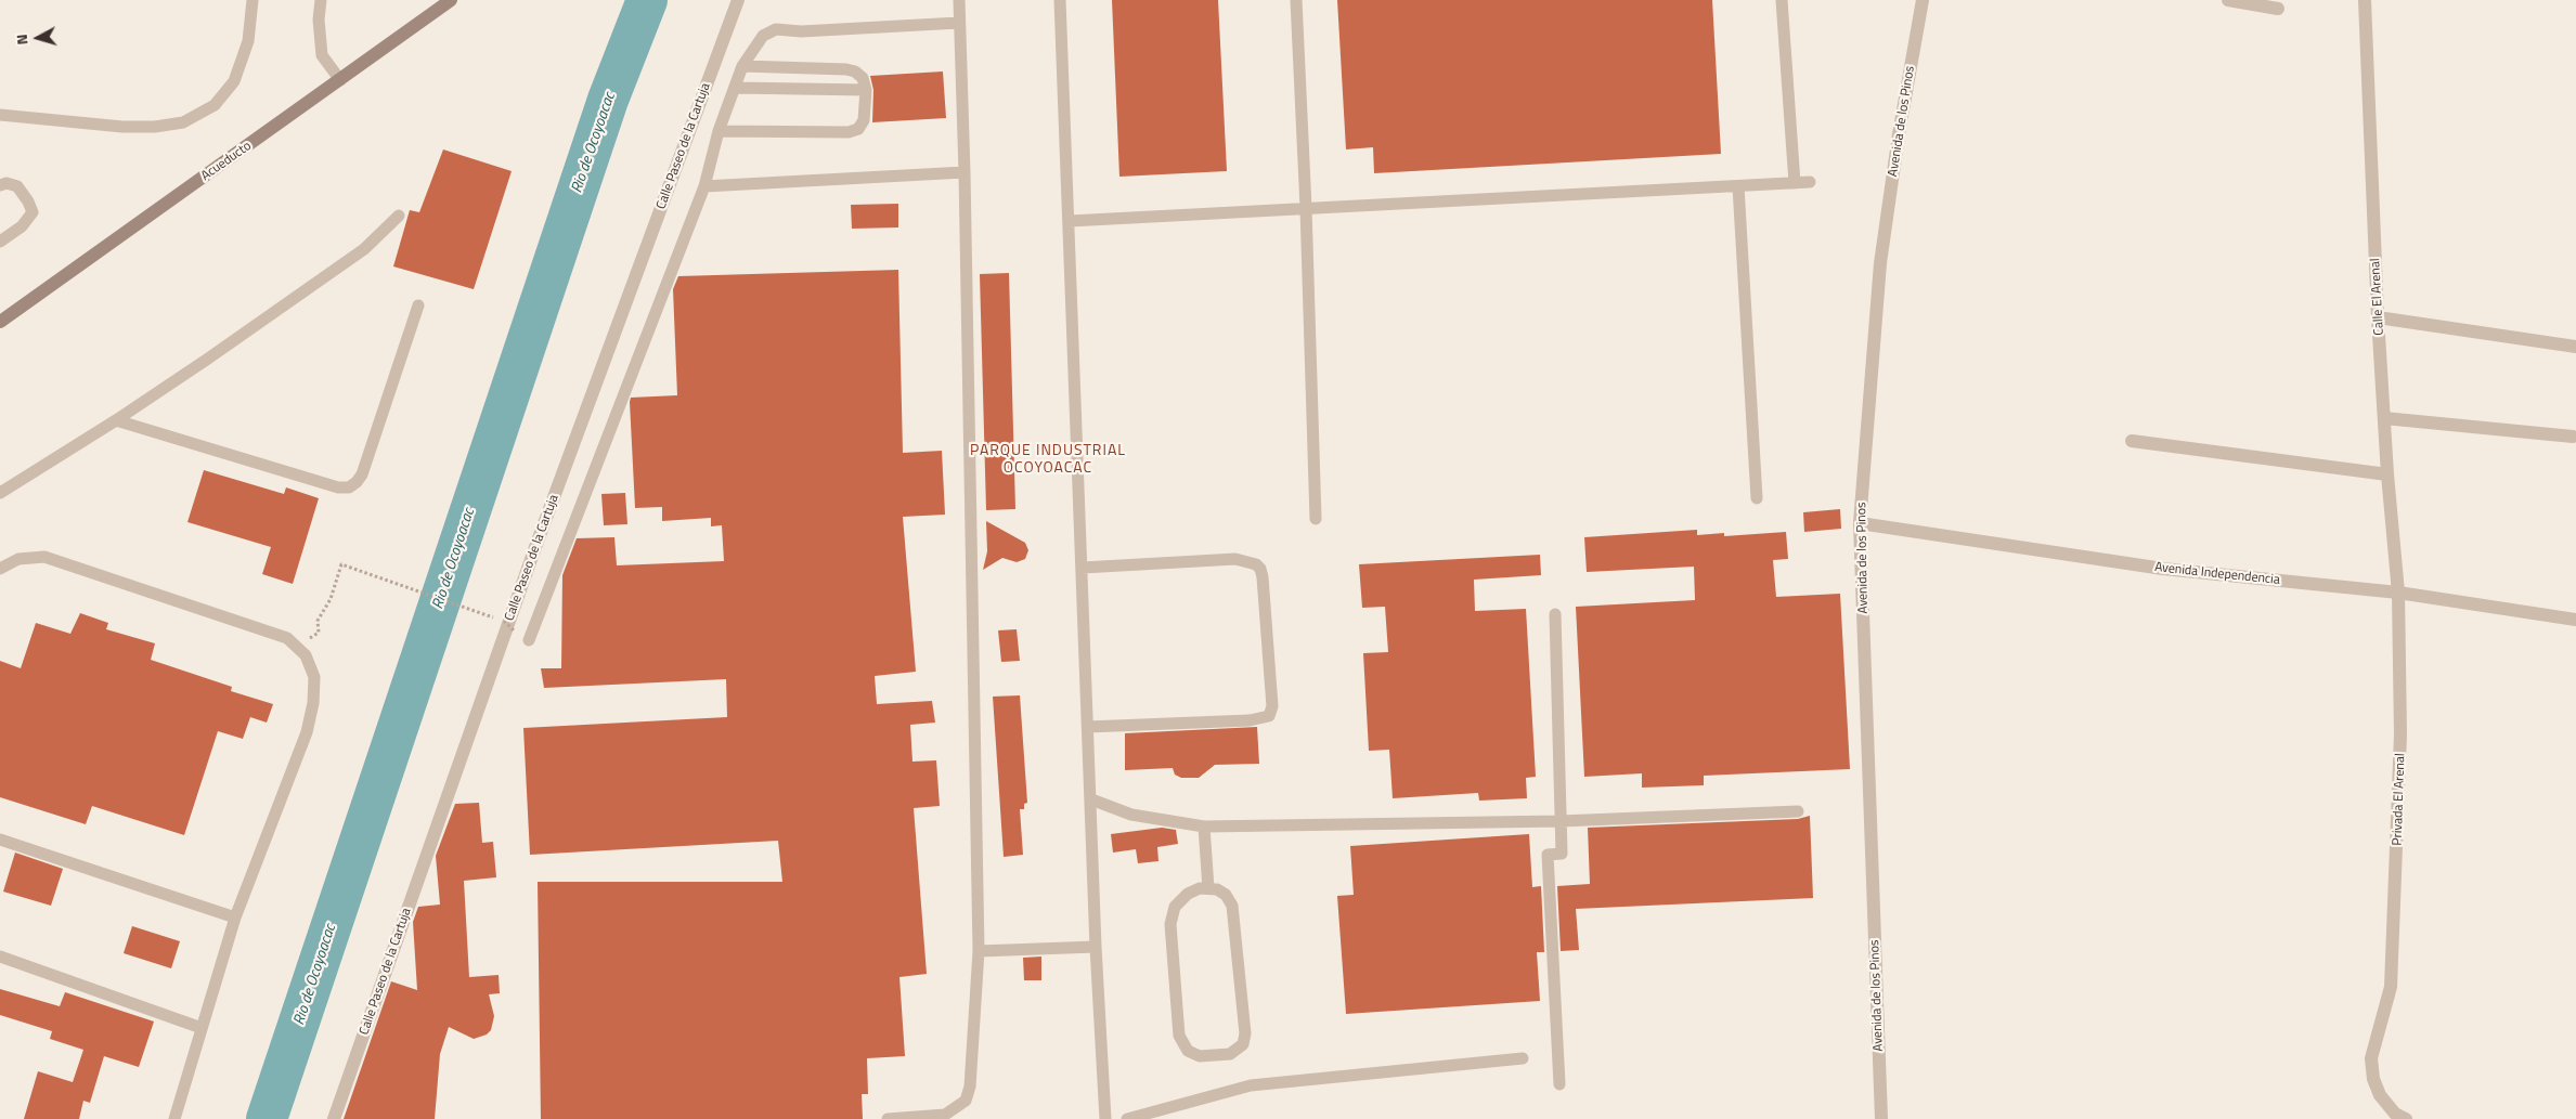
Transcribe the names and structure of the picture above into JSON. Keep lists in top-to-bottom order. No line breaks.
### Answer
{"streets":{"main road":["Acueducto"],"street":["Avenida de los Pinos","Calle Paseo de la Cartuja","Calle El Arenal","Avenida Independencia","Privada El Arenal"]},"crossings":[["Avenida de los Pinos","Avenida Independencia"],["Calle El Arenal","Avenida Independencia"],["Calle El Arenal","Privada El Arenal"],["Avenida Independencia","Privada El Arenal"]],"districts":["PARQUE INDUSTRIAL OCOYOACAC"],"water":["Rio de Ocoyoacac"],"north":"left"}
